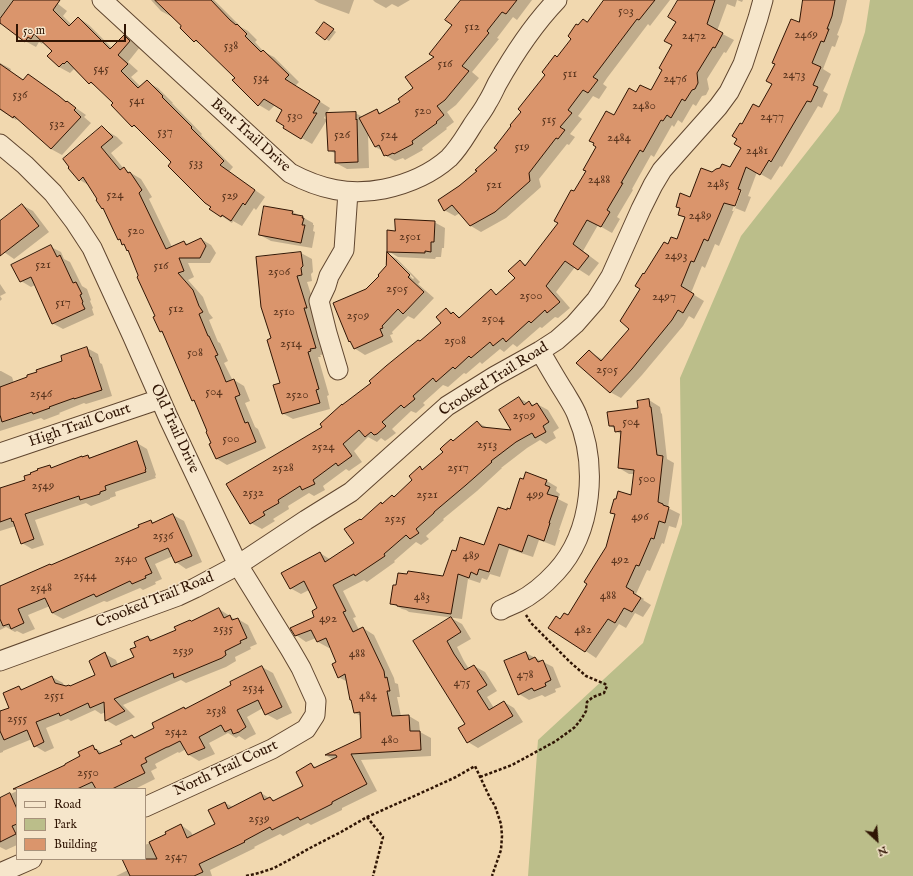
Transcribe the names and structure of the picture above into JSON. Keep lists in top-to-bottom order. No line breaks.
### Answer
{"streets":{"street":["Bent Trail Drive","Crooked Trail Road","High Trail Court","Old Trail Drive","North Trail Court"]},"crossings":[["Crooked Trail Road","Old Trail Drive"],["High Trail Court","Old Trail Drive"],["Old Trail Drive","North Trail Court"]],"house_numbers":["503","512","2469","2472","538","516","545","511","2473","534","2476","536","541","2480","520","530","2477","515","532","537","526","524","2484","519","2481","533","2488","2485","521","524","529","2489","520","2501","2493","521","516","2506","2505","2500","2497","517","512","2510","2509","2504","2508","2514","508","2505","504","2546","2520","2509","504","500","2513","2524","2528","2517","500","2549","2532","2521","499","496","2525","2536","489","2540","492","2544","2548","488","483","492","2535","482","2539","488","478","475","2534","2551","484","2538","2555","2542","480","2550","2539","2547"],"legend":["Road","Park","Building"],"scale_bar":"50 m","north":"bottom right"}
